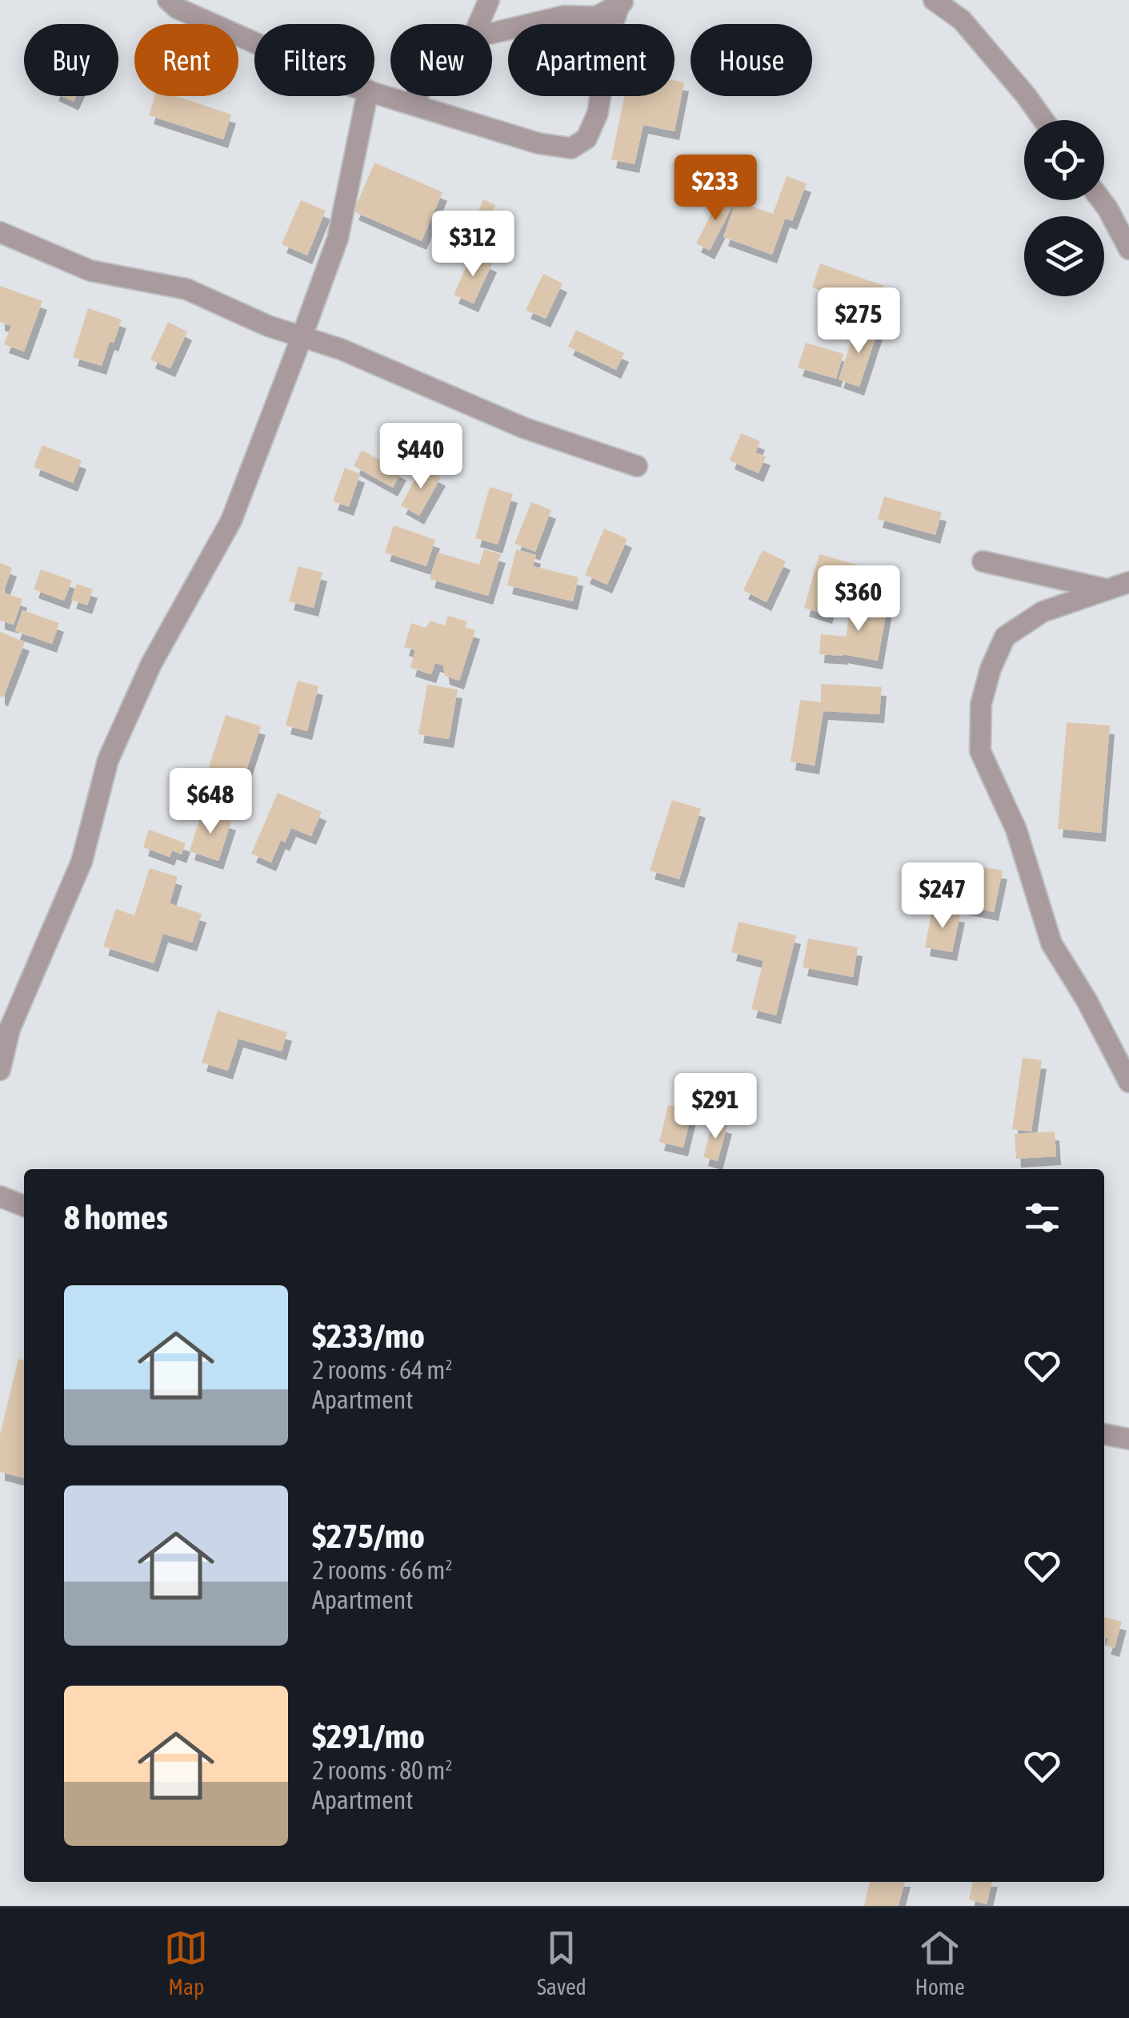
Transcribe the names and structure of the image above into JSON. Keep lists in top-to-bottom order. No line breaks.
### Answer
{"page":{"chip":["Buy","Rent","Filters","New","Apartment","House"],"price":["$233","$312","$275","$440","$360","$648","$247","$291"],"heading":"8 homes","list":[{"name":"$233/mo","note":"2 rooms · 64 m² · Apartment"},{"name":"$275/mo","note":"2 rooms · 66 m² · Apartment"},{"name":"$291/mo","note":"2 rooms · 80 m² · Apartment"}],"tabs":["Map","Saved","Home"]}}
